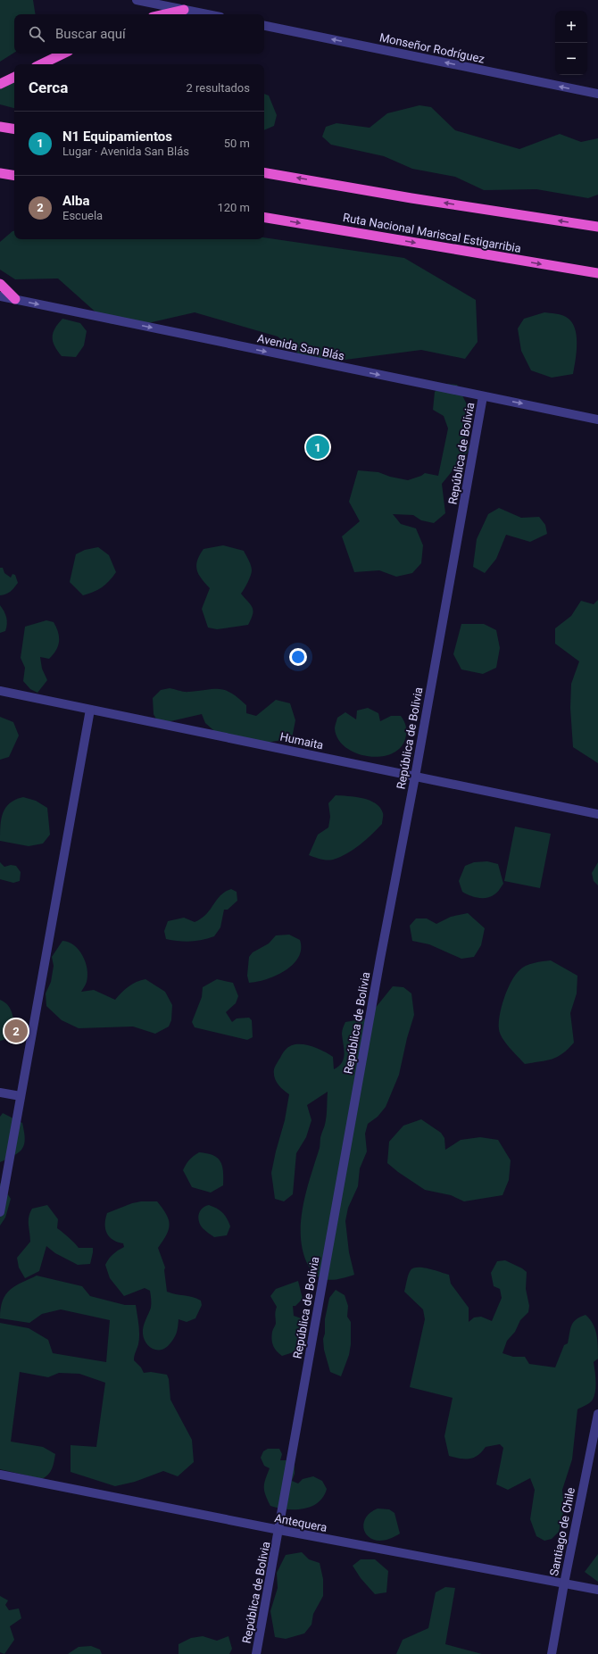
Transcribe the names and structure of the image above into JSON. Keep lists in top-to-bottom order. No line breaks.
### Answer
{"streets":{"highway":["Ruta Nacional Mariscal Estigarribia"],"street":["Monseñor Rodríguez","Avenida San Blás","República de Bolivia","Humaita","Antequera","Santiago de Chile"]},"crossings":[["Avenida San Blás","República de Bolivia"],["República de Bolivia","Humaita"],["República de Bolivia","Antequera"],["Antequera","Santiago de Chile"]],"one_way":["Monseñor Rodríguez","Avenida San Blás"],"page":{"map_buttons":["+","−"],"search":"Buscar aquí","heading":["Cerca","2 resultados"],"list":[{"mark":"1","name":"N1 Equipamientos","note":"Lugar · Avenida San Blás","value":"50 m"},{"mark":"2","name":"Alba","note":"Escuela","value":"120 m"}],"pins":["1","2"]}}
